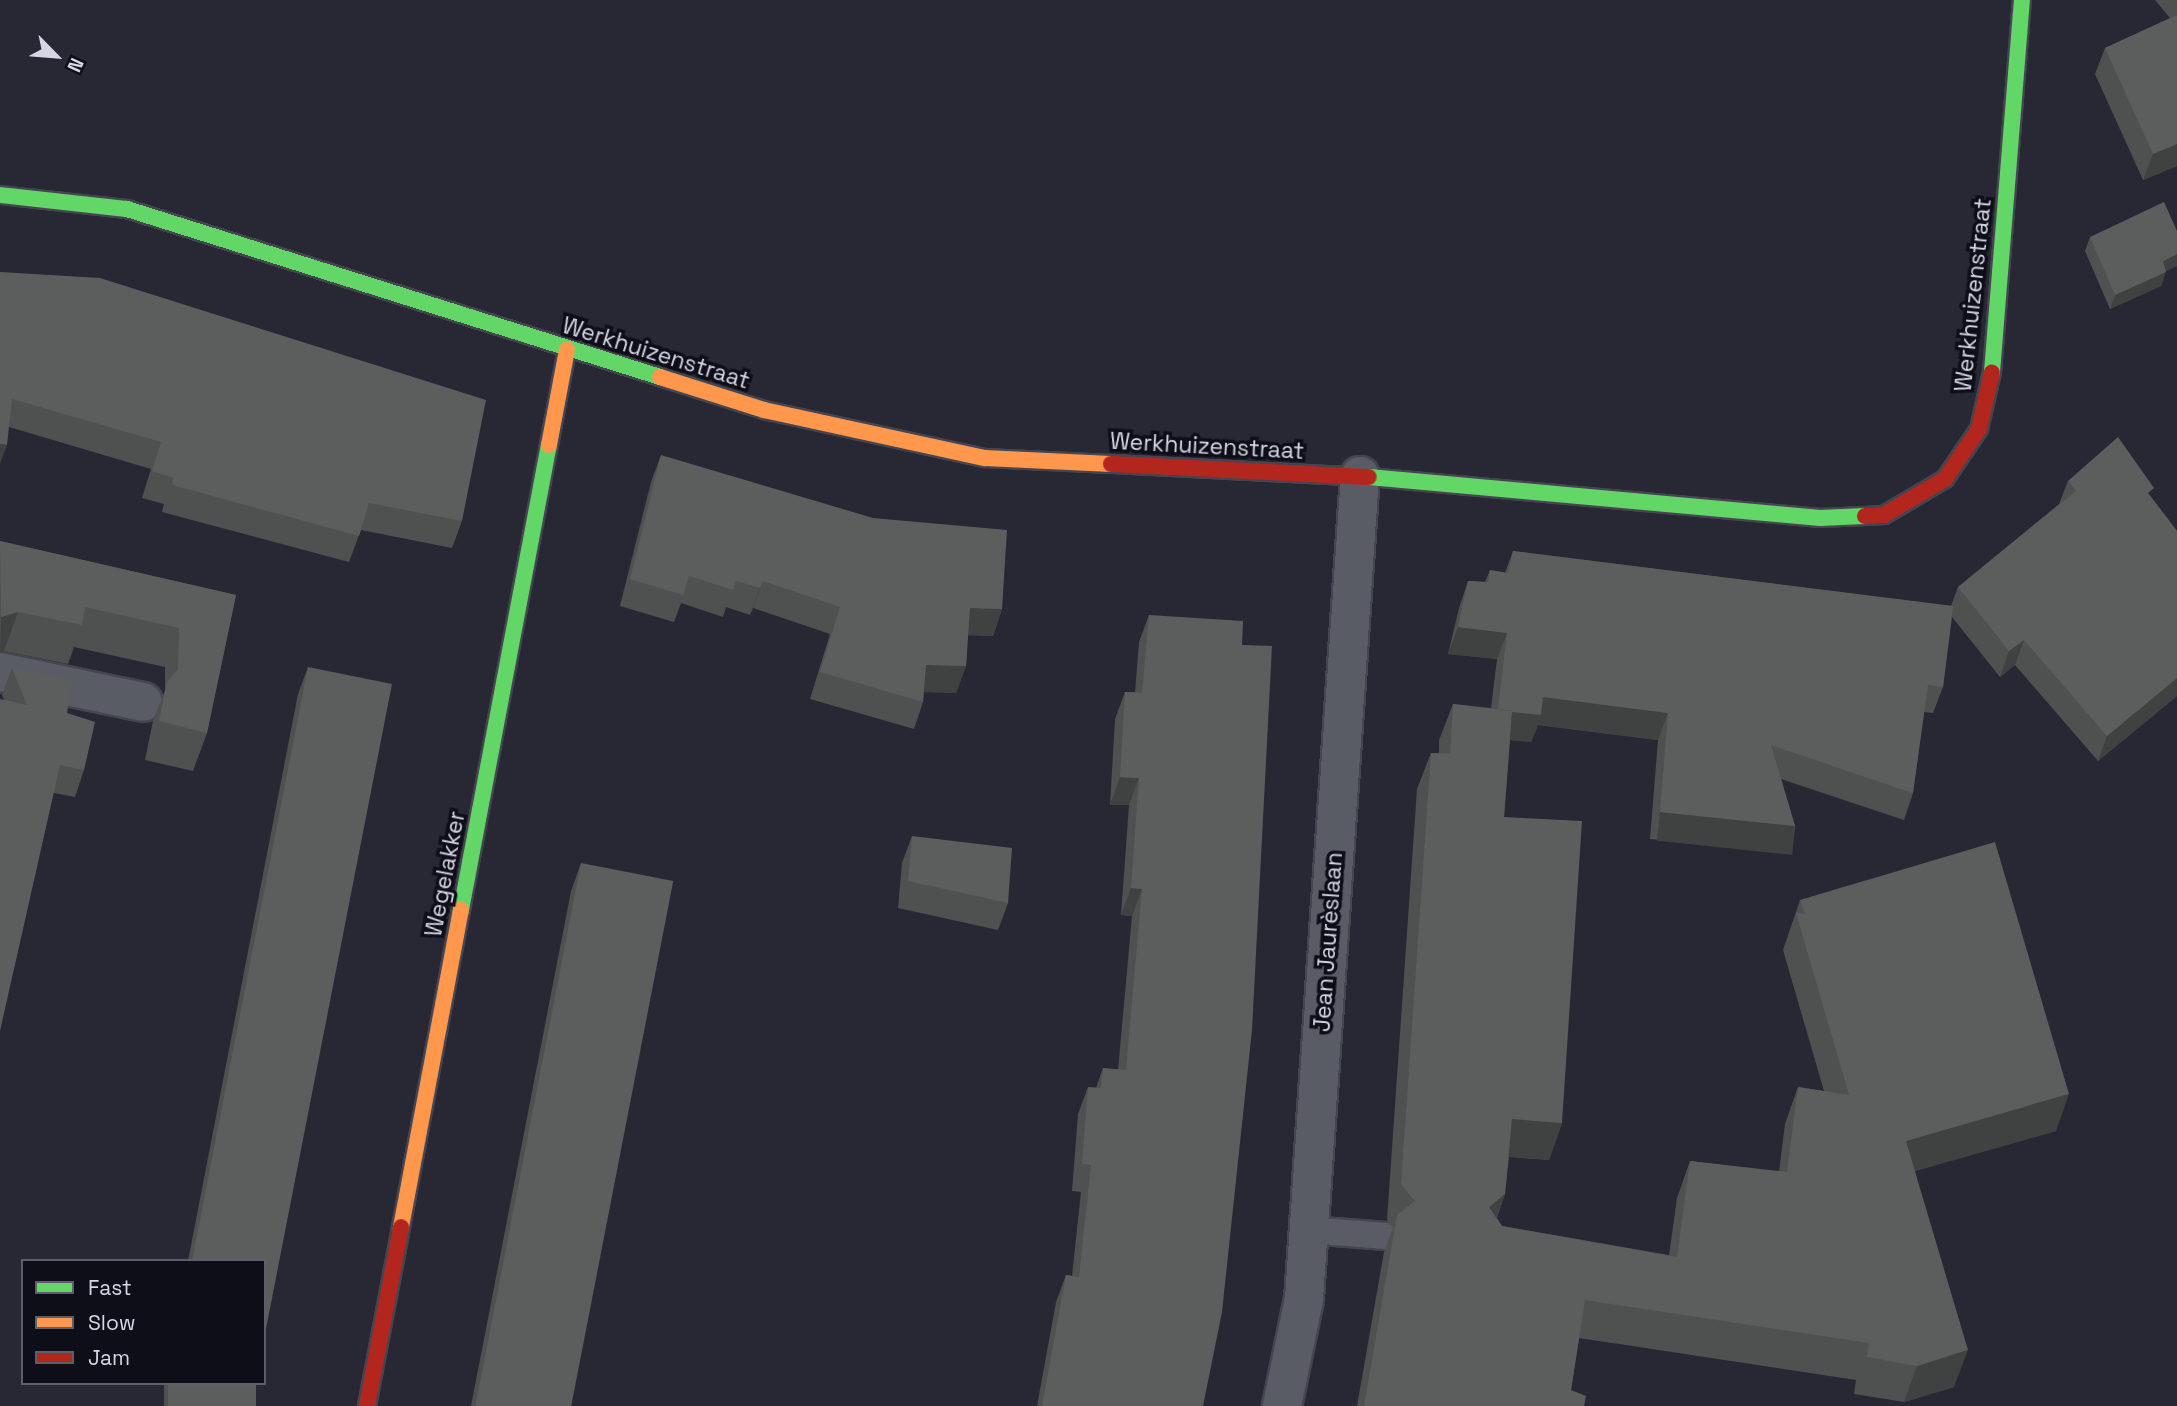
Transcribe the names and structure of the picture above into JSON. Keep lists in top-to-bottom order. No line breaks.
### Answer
{"streets":{"street":["Werkhuizenstraat","Wegelakker","Jean Jaurèslaan"]},"crossings":[["Werkhuizenstraat","Wegelakker"],["Werkhuizenstraat","Jean Jaurèslaan"]],"legend":["Fast","Slow","Jam"],"north":"bottom right"}
